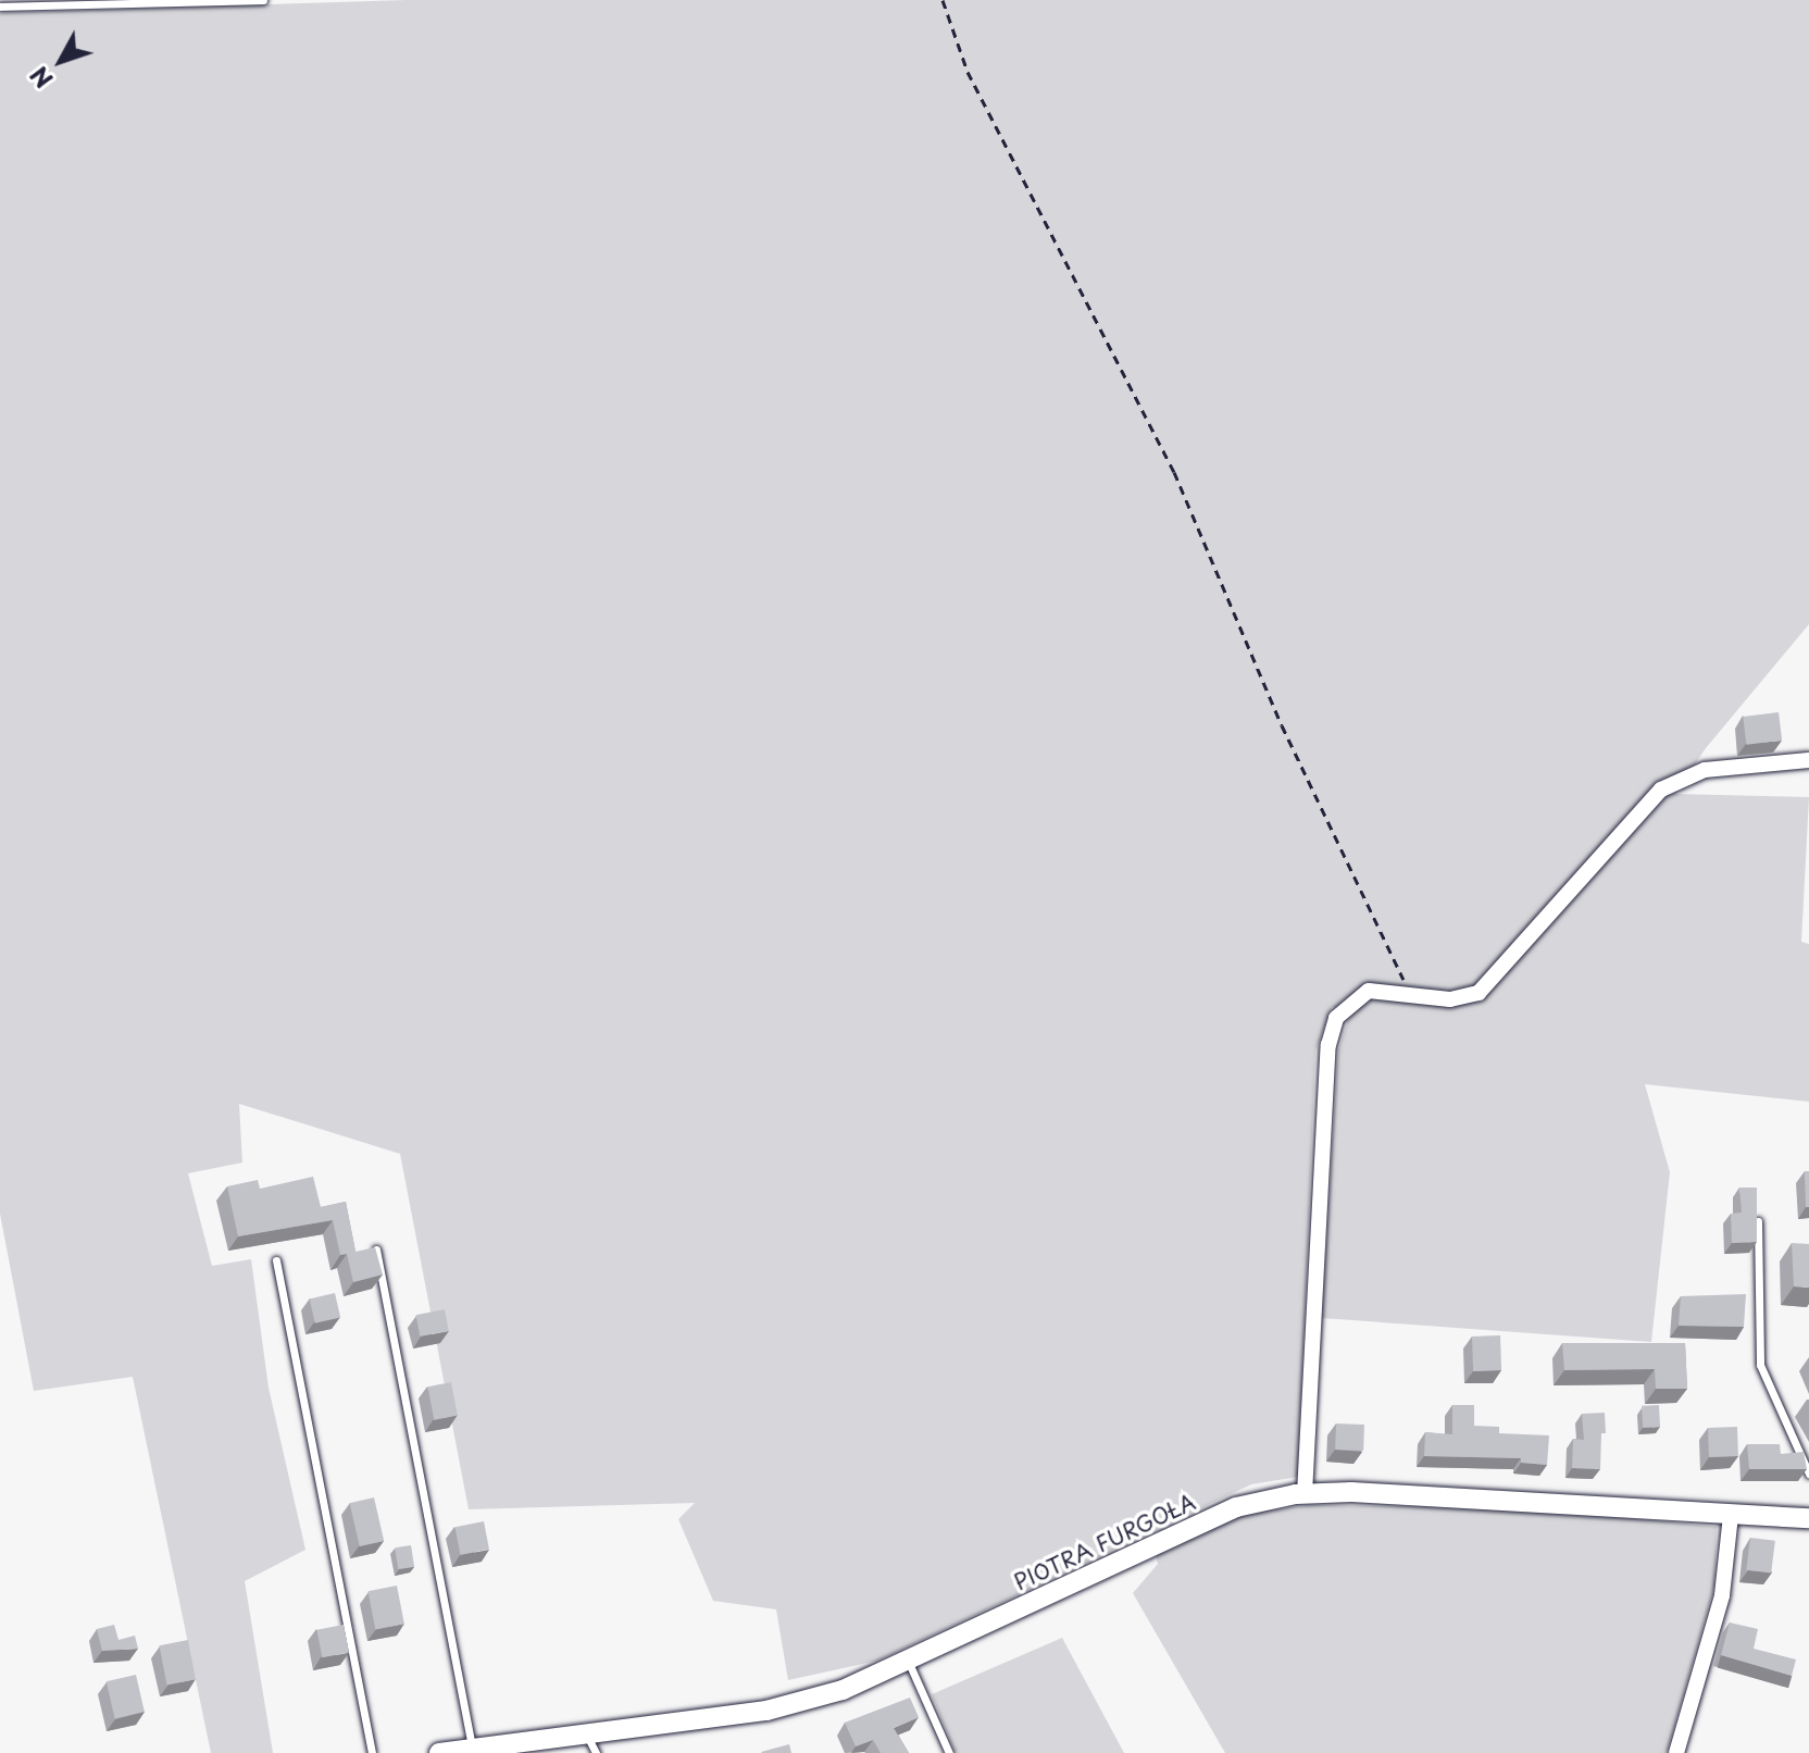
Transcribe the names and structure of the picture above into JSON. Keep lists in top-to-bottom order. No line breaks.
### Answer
{"streets":{"street":["PIOTRA FURGOŁA"]},"north":"bottom left"}
